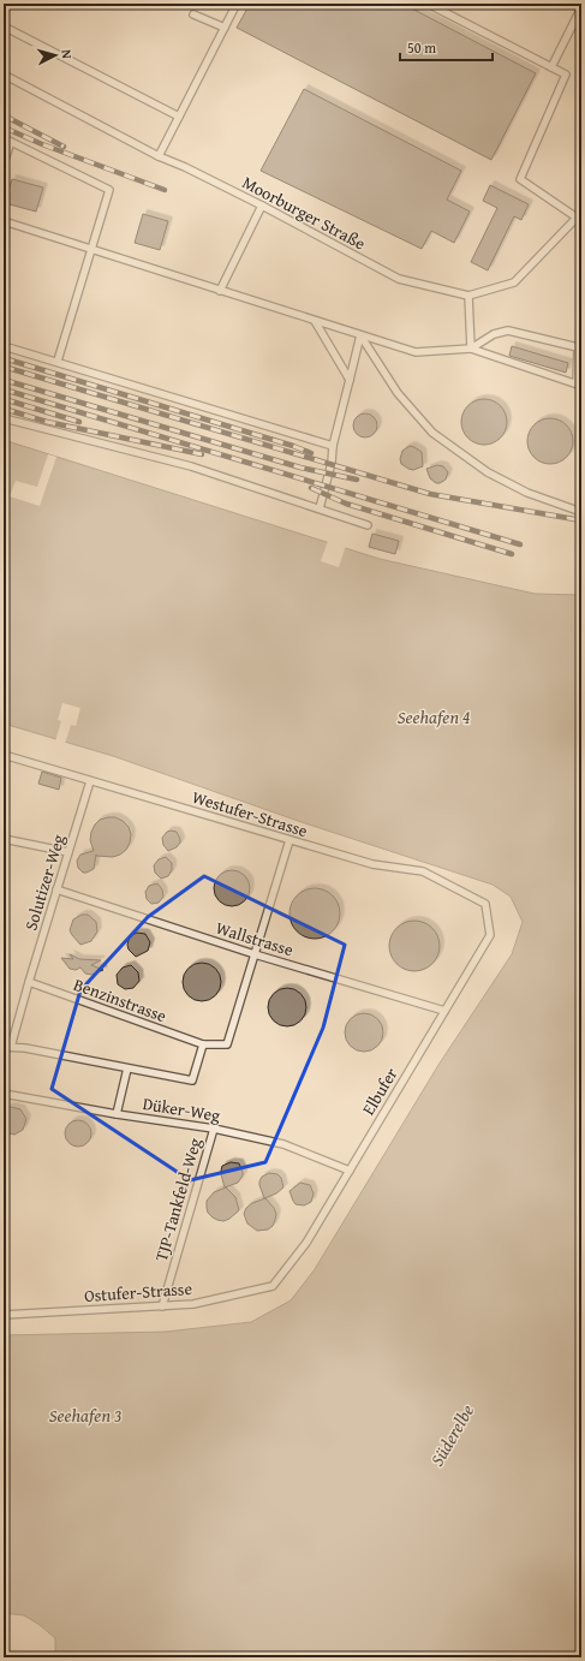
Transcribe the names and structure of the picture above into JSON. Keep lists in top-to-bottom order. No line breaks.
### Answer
{"streets":{"lane":["Moorburger Straße","Westufer-Strasse","Solutizer-Weg","Wallstrasse","Benzinstrasse","Elbufer","Düker-Weg","TJP-Tankfeld-Weg","Ostufer-Strasse"]},"crossings":[["Westufer-Strasse","Solutizer-Weg"],["Westufer-Strasse","Elbufer"],["Solutizer-Weg","Wallstrasse"],["Solutizer-Weg","Benzinstrasse"],["Wallstrasse","Elbufer"],["Elbufer","Düker-Weg"],["Elbufer","Ostufer-Strasse"],["Düker-Weg","TJP-Tankfeld-Weg"],["TJP-Tankfeld-Weg","Ostufer-Strasse"]],"water":["Seehafen 4","Seehafen 3","Süderelbe"],"scale_bar":"50 m","north":"right"}
